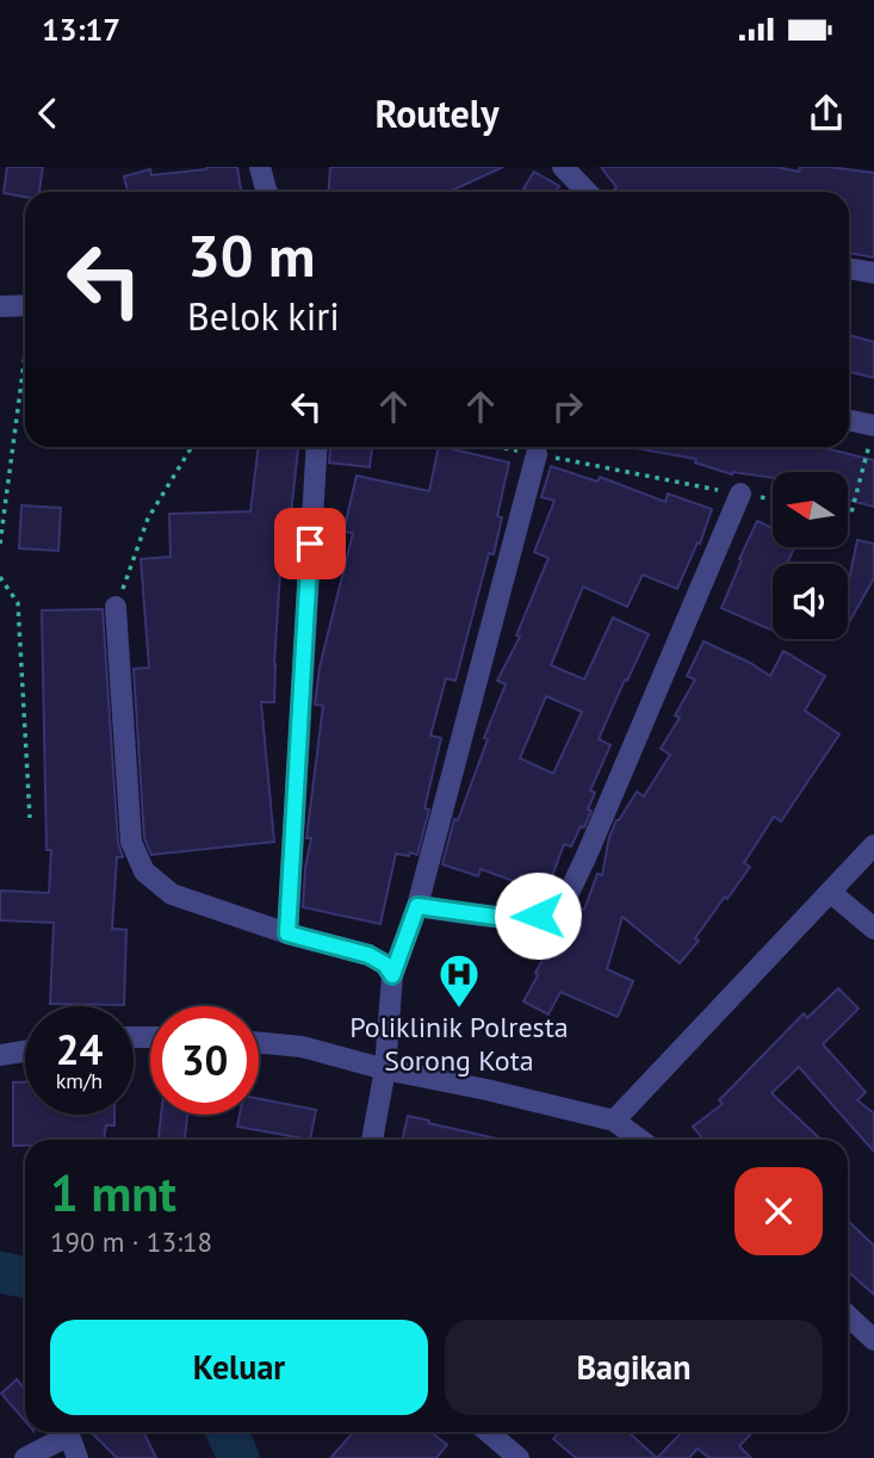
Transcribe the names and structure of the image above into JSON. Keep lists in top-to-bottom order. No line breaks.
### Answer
{"places":{"hospital":["Poliklinik Polresta Sorong Kota"]},"north":"left","page":{"status":"13:17","header":"Routely","turn":["30 m","Belok kiri"],"speed":"24 km/h","limit":"30","heading":["1 mnt","190 m · 13:18"],"buttons":["Keluar","Bagikan"]}}
